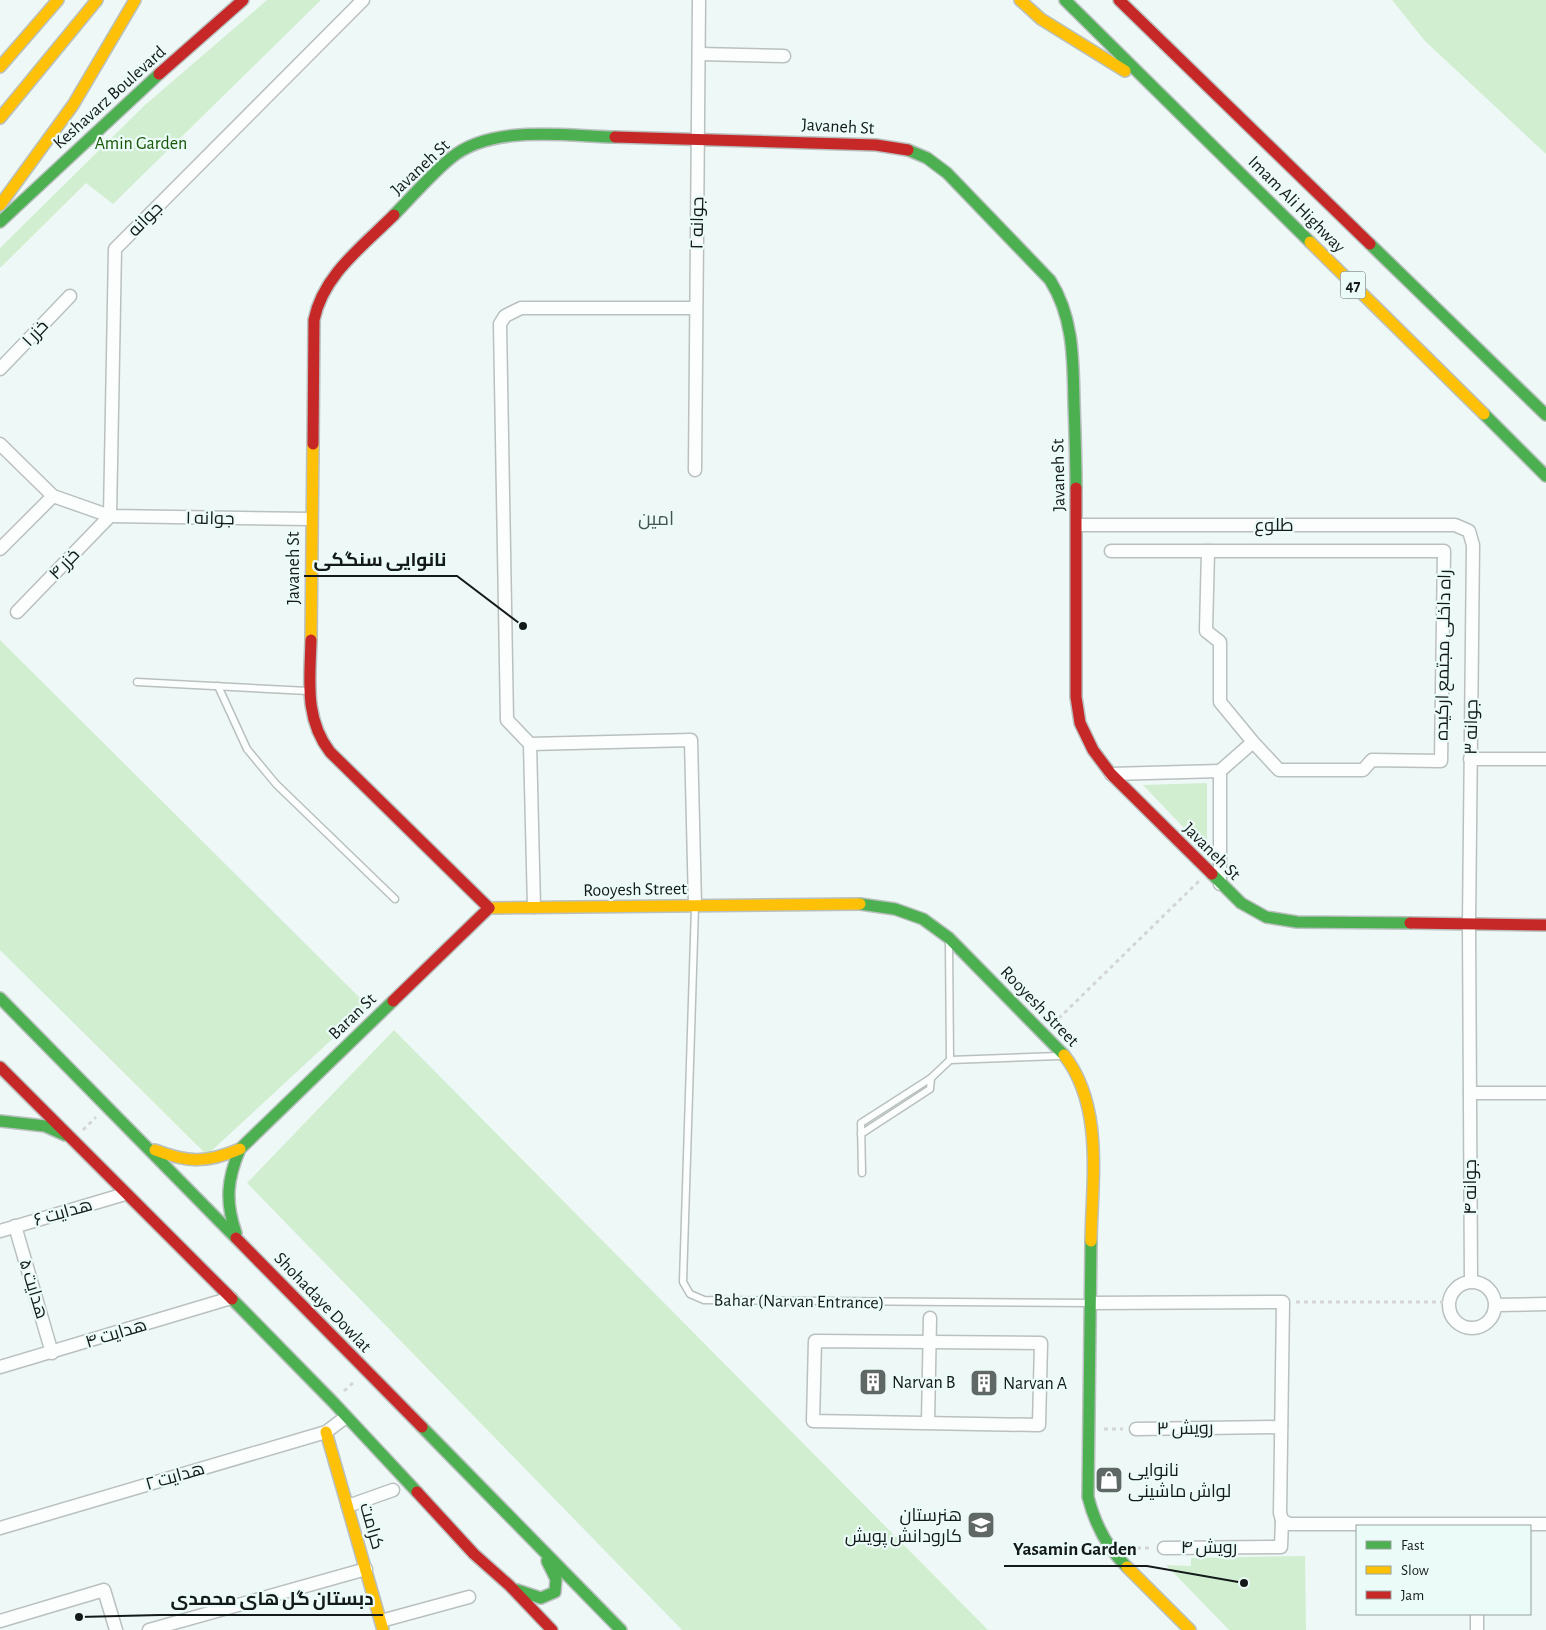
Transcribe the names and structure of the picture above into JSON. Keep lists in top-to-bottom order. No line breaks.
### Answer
{"streets":{"main road":["Keshavarz Boulevard","Javaneh St","Imam Ali Highway","47","Rooyesh Street","Baran St","Shohadaye Dowlat","کرامت"],"street":["جوانه","جوانه ۲","خزر ۱","جوانه ۱","طلوع","خزر ۴","راه داخلی مجتمع ارکیده","جوانه ۳","جوانه ۴","هدایت ۶","هدایت ۵","هدایت ۴","رویش ۳","هدایت ۲","رویش ۴"],"lane":["Bahar (Narvan Entrance)"]},"crossings":[["Javaneh St","جوانه ۲"],["Javaneh St","جوانه ۱"],["Javaneh St","طلوع"],["Javaneh St","جوانه ۳"],["Javaneh St","Rooyesh Street"],["Javaneh St","Baran St"],["Javaneh St","جوانه ۴"],["جوانه","جوانه ۱"],["جوانه","خزر ۴"],["جوانه ۱","خزر ۴"],["طلوع","جوانه ۳"],["جوانه ۳","جوانه ۴"],["Rooyesh Street","Baran St"],["Rooyesh Street","Bahar (Narvan Entrance)"],["Rooyesh Street","رویش ۳"],["Rooyesh Street","رویش ۴"],["هدایت ۶","هدایت ۵"],["هدایت ۵","هدایت ۴"],["هدایت ۲","کرامت"]],"districts":["امین"],"parks":["Amin Garden"],"places":{"other":["نانوایی سنگکی","Yasamin Garden","دبستان گل های محمدی"],"building":["Narvan B","Narvan A"],"shop":["نانوایی لواش ماشینی"],"school or university":["هنرستان کارودانش پویش"]},"legend":["Fast","Slow","Jam"]}
